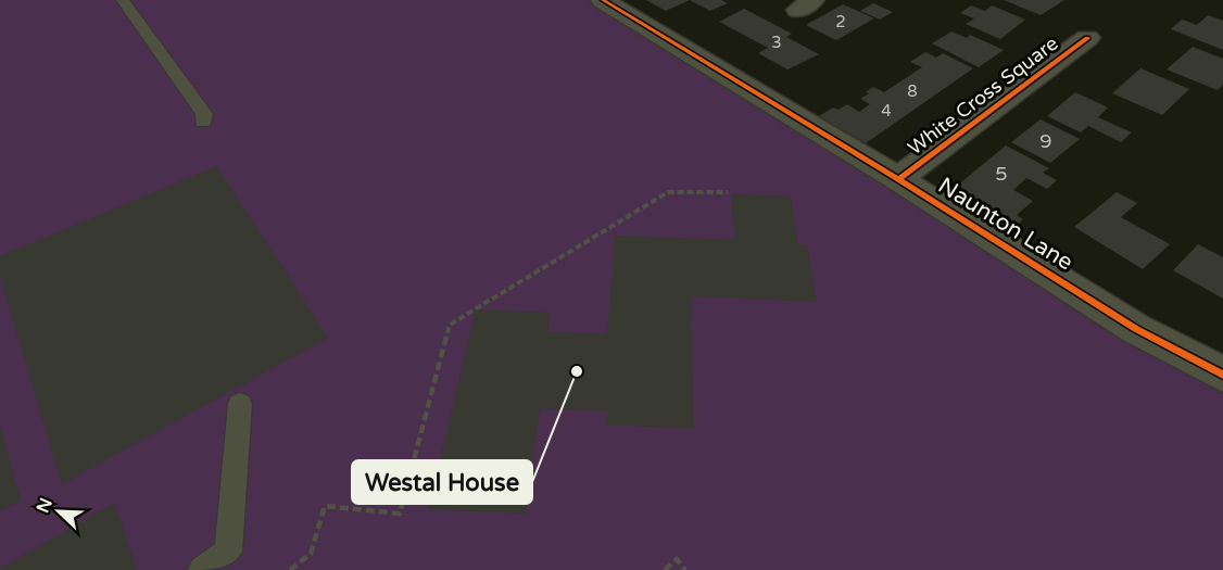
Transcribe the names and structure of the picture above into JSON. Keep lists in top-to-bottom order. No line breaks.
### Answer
{"streets":{"street":["White Cross Square","Naunton Lane"]},"crossings":[["White Cross Square","Naunton Lane"]],"places":["Westal House"],"house_numbers":["2","3","8","4","9","5"],"north":"top left"}
